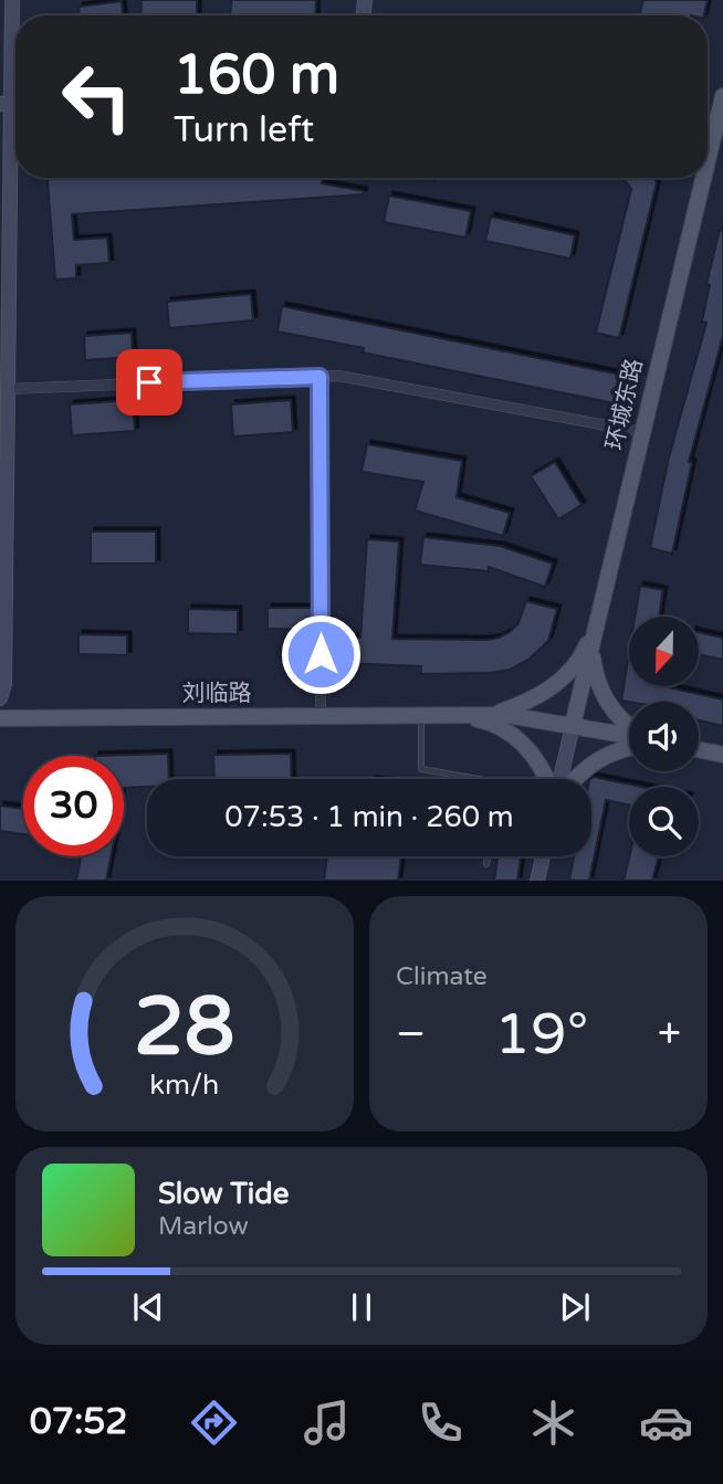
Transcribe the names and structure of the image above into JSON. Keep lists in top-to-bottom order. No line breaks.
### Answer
{"streets":{"main road":["环城东路","刘临路"]},"crossings":[["环城东路","刘临路"]],"north":"bottom","page":{"turn":["160 m","Turn left"],"limit":"30","trip":"07:53 · 1 min · 260 m","tile":"Climate","heat":["−","19°","+"],"song":["Slow Tide","Marlow"],"tabs":"07:52","gauge":["28","km/h"]}}
